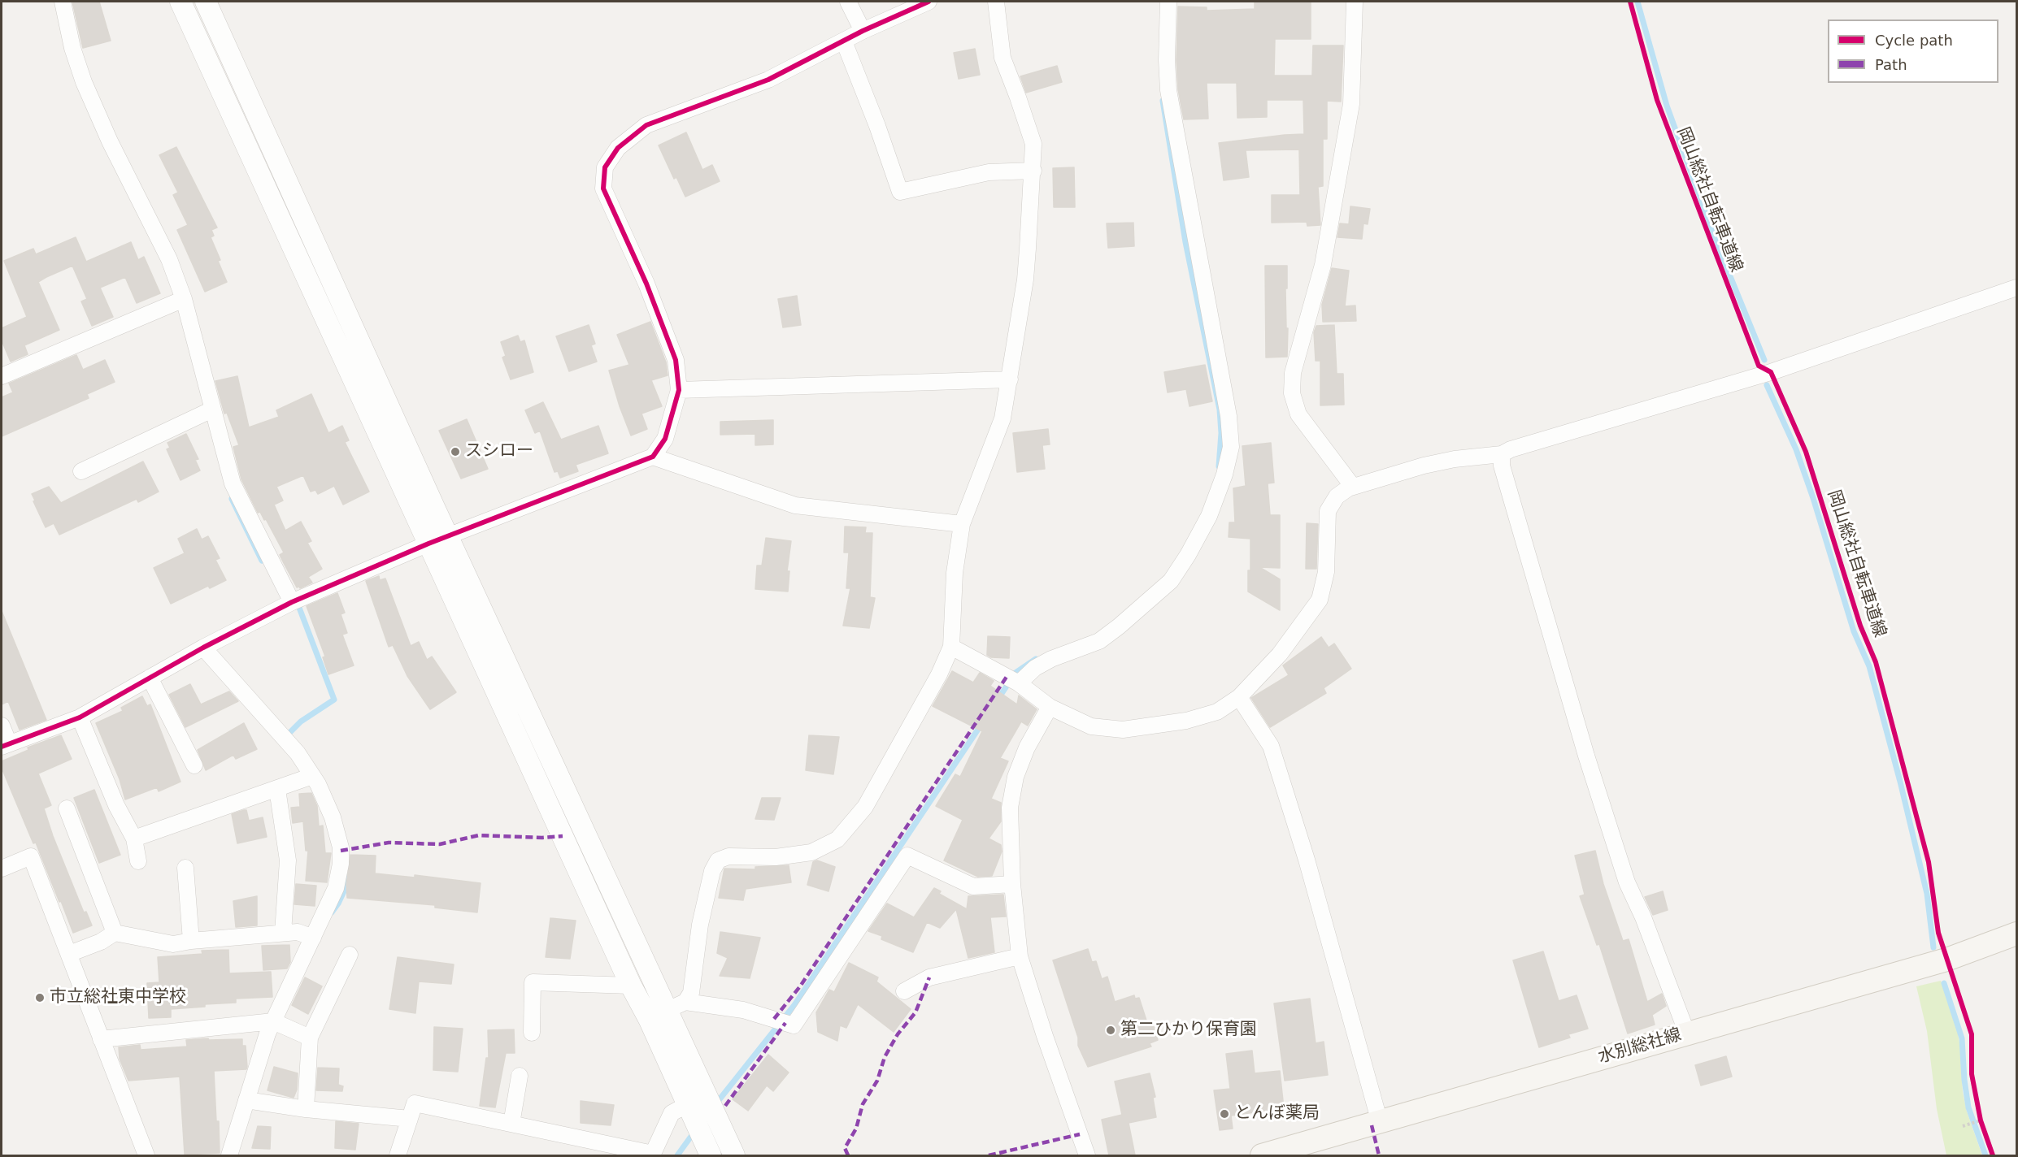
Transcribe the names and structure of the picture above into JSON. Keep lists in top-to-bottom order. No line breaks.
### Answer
{"streets":{"main road":["水別総社線"],"cycle path":["岡山総社自転車道線"]},"places":["スシロー","市立総社東中学校","第二ひかり保育園","とんぼ薬局"],"legend":["Cycle path","Path"]}
